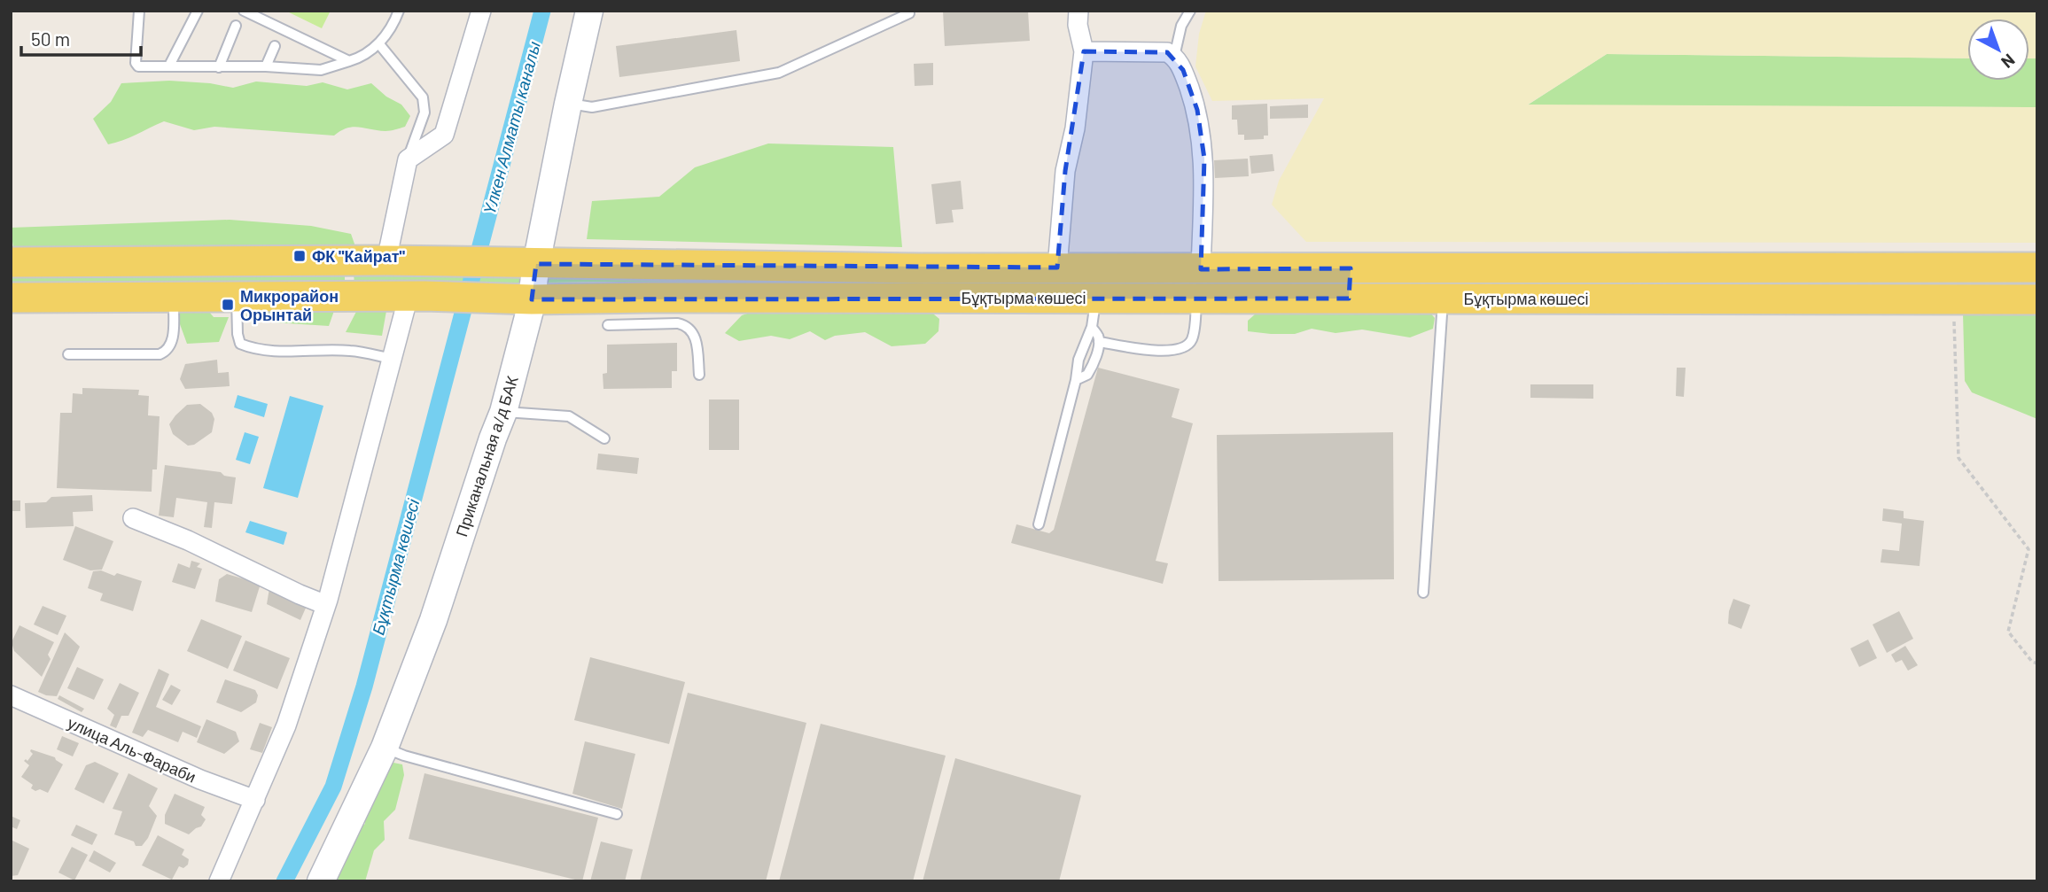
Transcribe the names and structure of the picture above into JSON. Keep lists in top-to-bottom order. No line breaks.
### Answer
{"streets":{"main road":["Бұқтырма көшесі","Приканальная а/д БАК"],"street":["улица Аль-Фараби"]},"crossings":[["Бұқтырма көшесі","Приканальная а/д БАК"]],"water":["Үлкен Алматы каналы","Бұқтырма көшесі"],"places":{"transit":["ФК \"Кайрат\"","Микрорайон Орынтай"]},"scale_bar":"50 m","north":"bottom right"}
